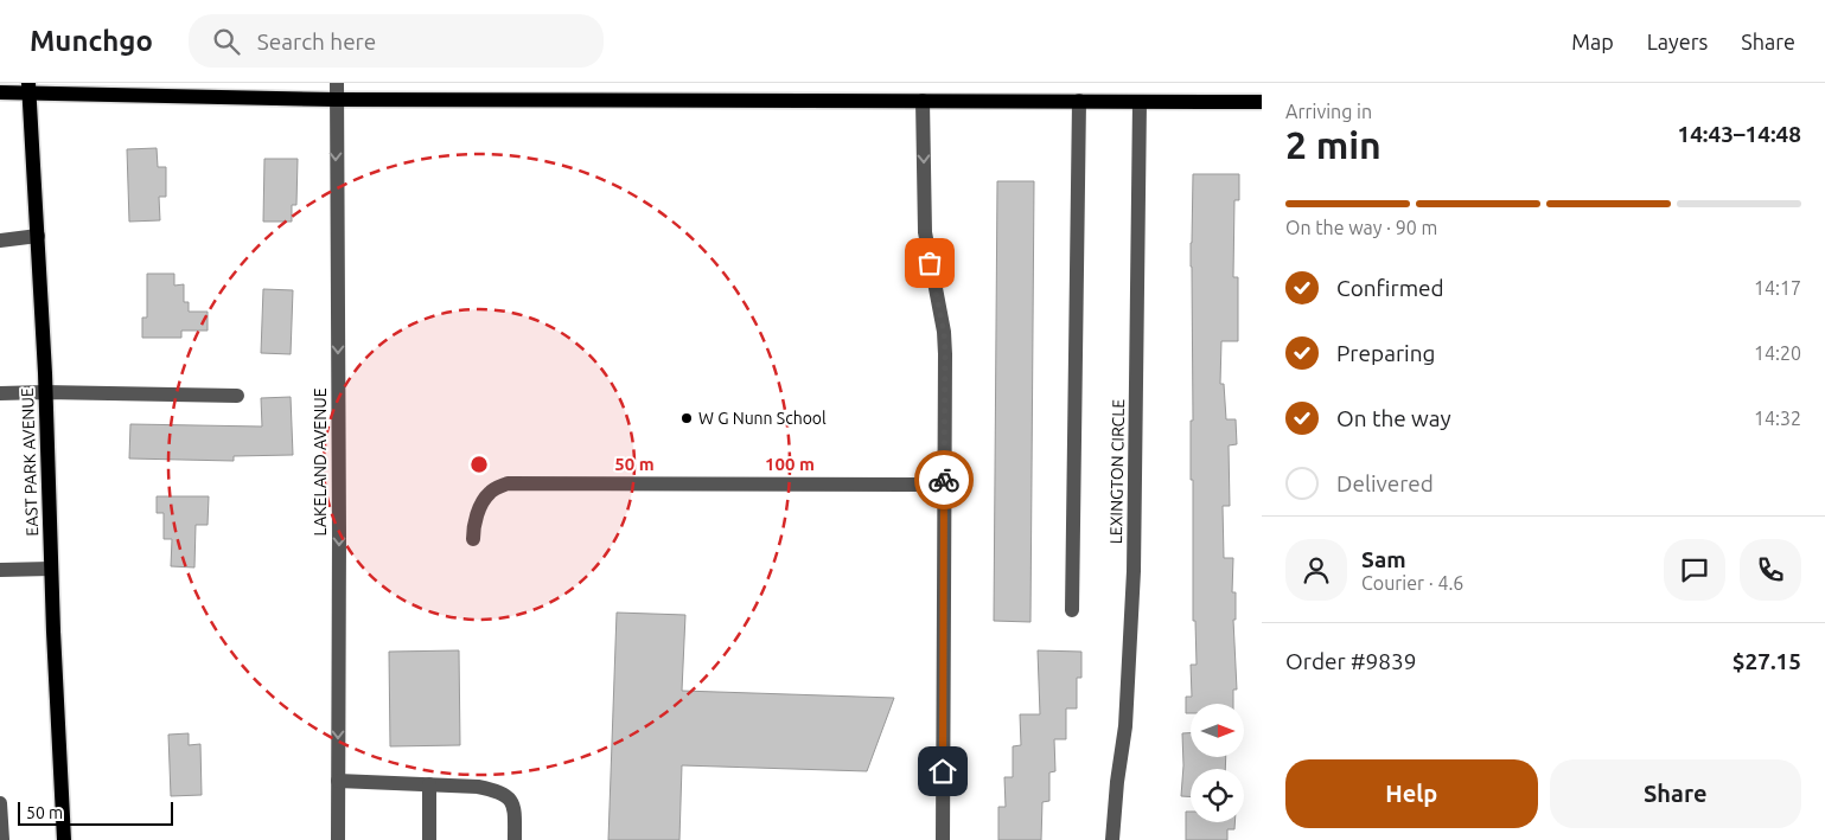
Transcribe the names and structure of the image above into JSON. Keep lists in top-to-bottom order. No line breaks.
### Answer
{"streets":{"main road":["EAST PARK AVENUE"],"street":["LAKELAND AVENUE","LEXINGTON CIRCLE"]},"one_way":["LAKELAND AVENUE"],"places":["W G Nunn School"],"scale_bar":"50 m","north":"right","page":{"header":"Munchgo","search":"Search here","nav":["Map","Layers","Share"],"heading":["2 min","Arriving in","14:43–14:48"],"panel":["Sam","Courier · 4.6","Order #9839","$27.15"],"bar":"On the way · 90 m","list":[["Confirmed","14:17"],["Preparing","14:20"],["On the way","14:32"],"Delivered"],"buttons":["Help","Share"],"scale":"50 m"},"rings":["50 m","100 m"]}
